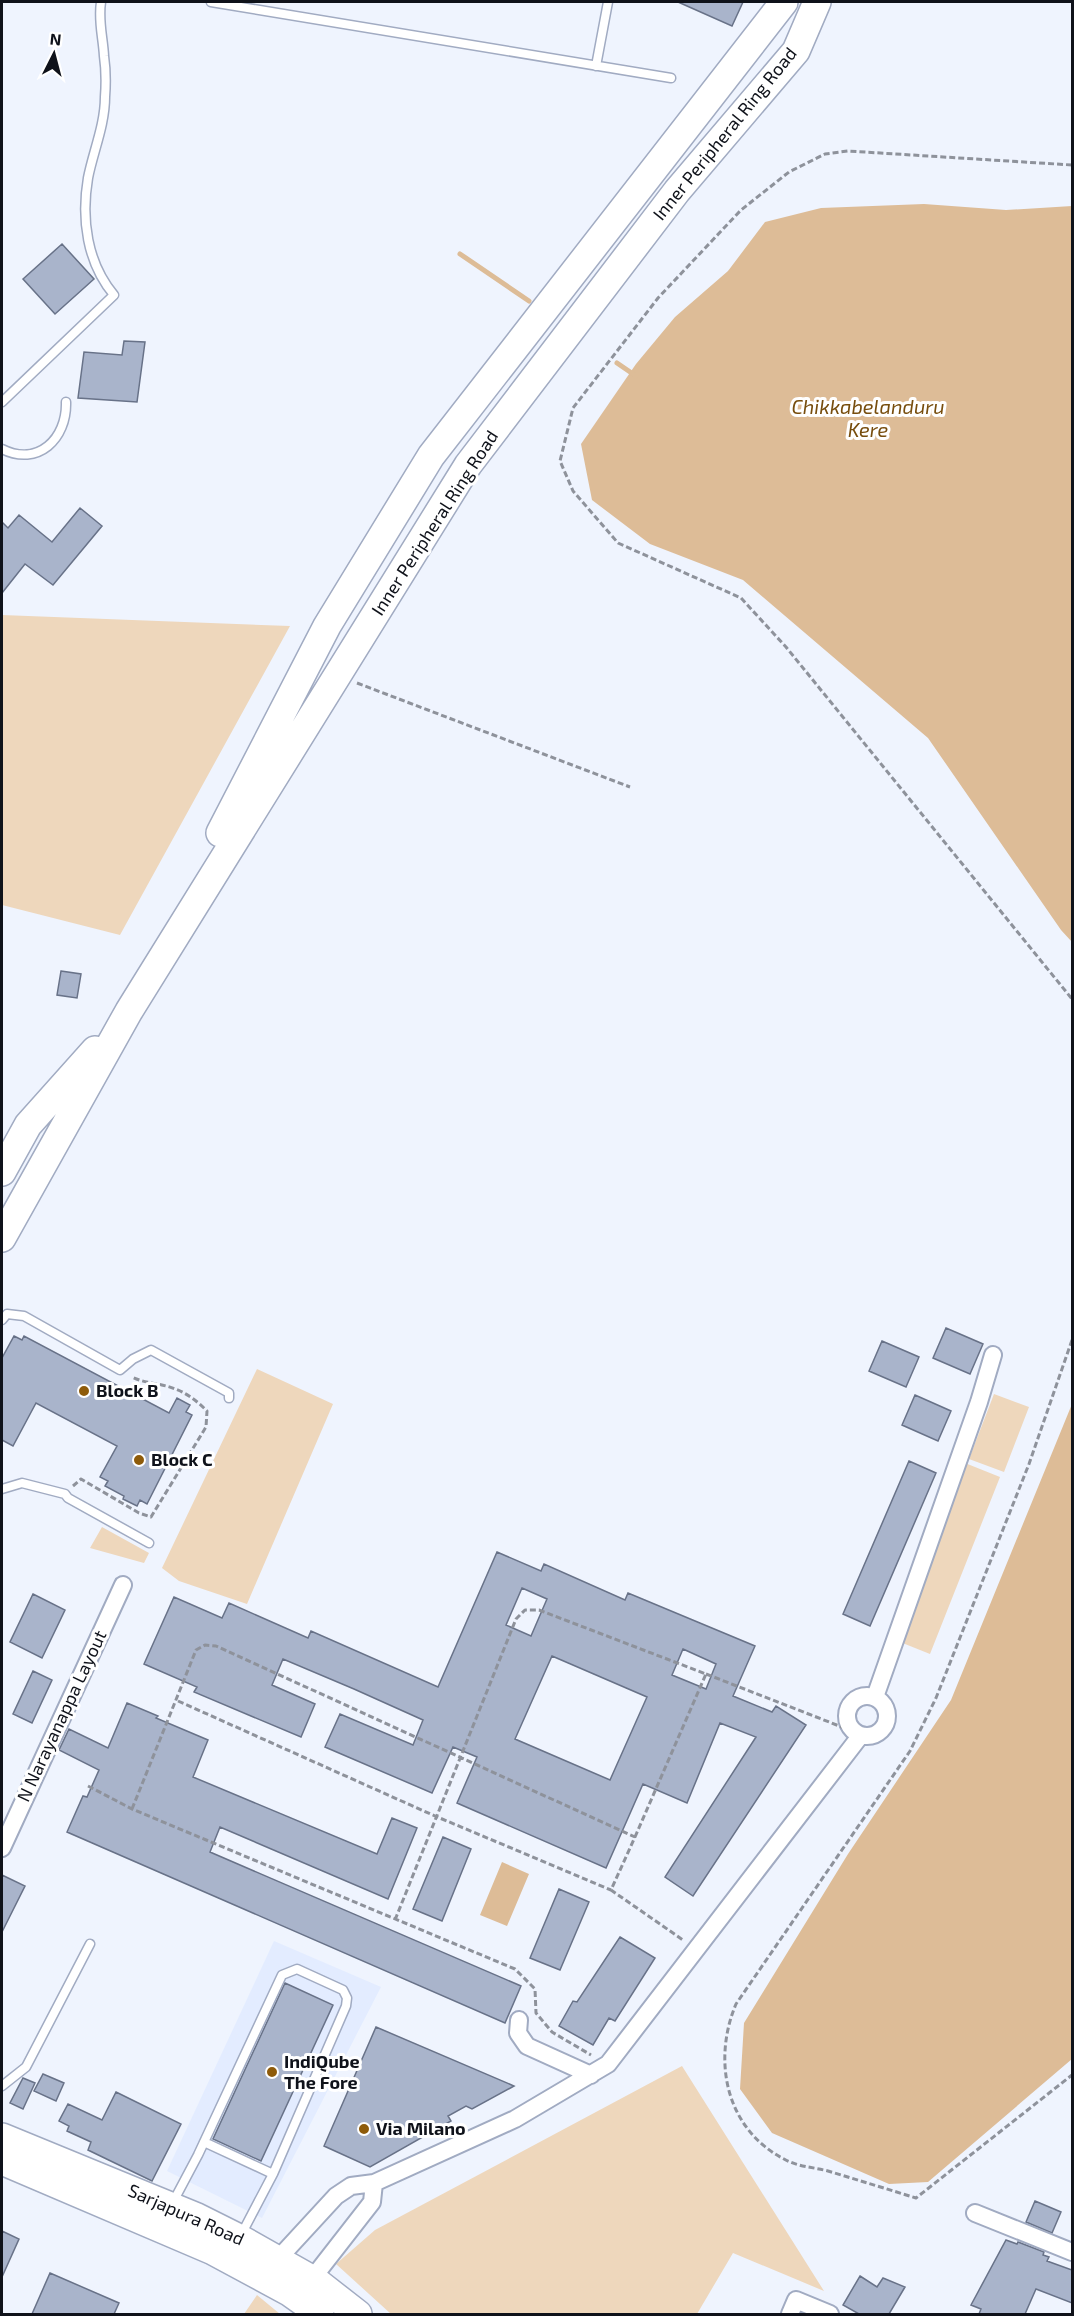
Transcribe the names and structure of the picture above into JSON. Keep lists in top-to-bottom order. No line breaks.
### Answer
{"streets":{"main road":["Inner Peripheral Ring Road","Sarjapura Road"],"street":["N Narayanappa Layout"]},"water":["Chikkabelanduru Kere"],"places":["Block B","Block C","IndiQube The Fore","Via Milano"],"north":"top"}
